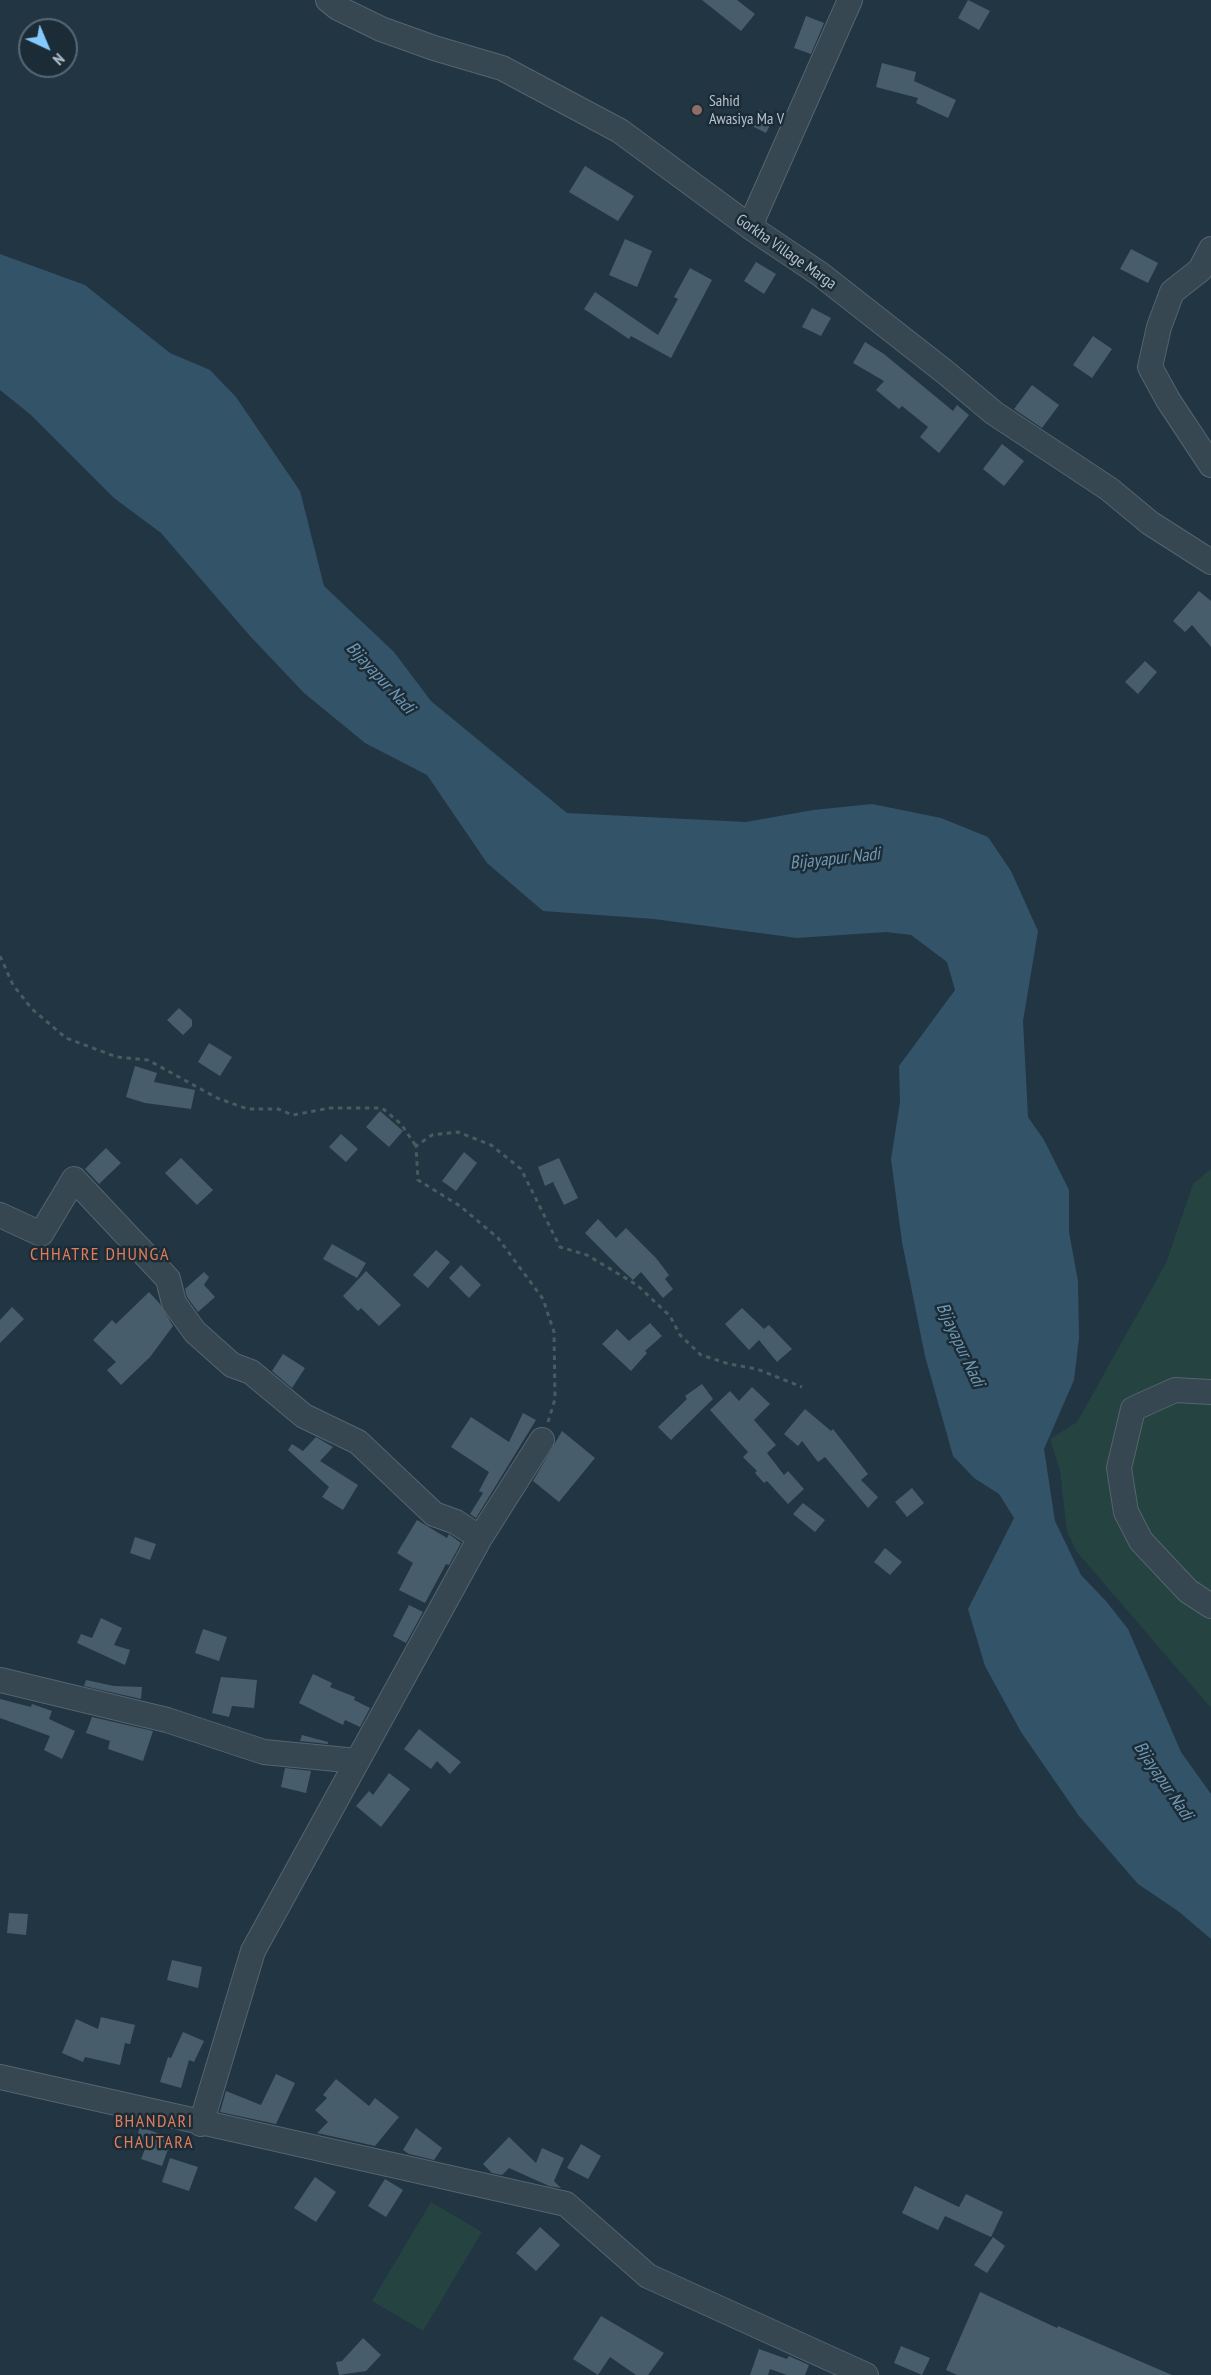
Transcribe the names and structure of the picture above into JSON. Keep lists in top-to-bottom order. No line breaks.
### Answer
{"streets":{"street":["Gorkha Village Marga"]},"districts":["CHHATRE DHUNGA","BHANDARI CHAUTARA"],"water":["Bijayapur Nadi"],"places":["Sahid Awasiya Ma V"],"north":"bottom right"}
